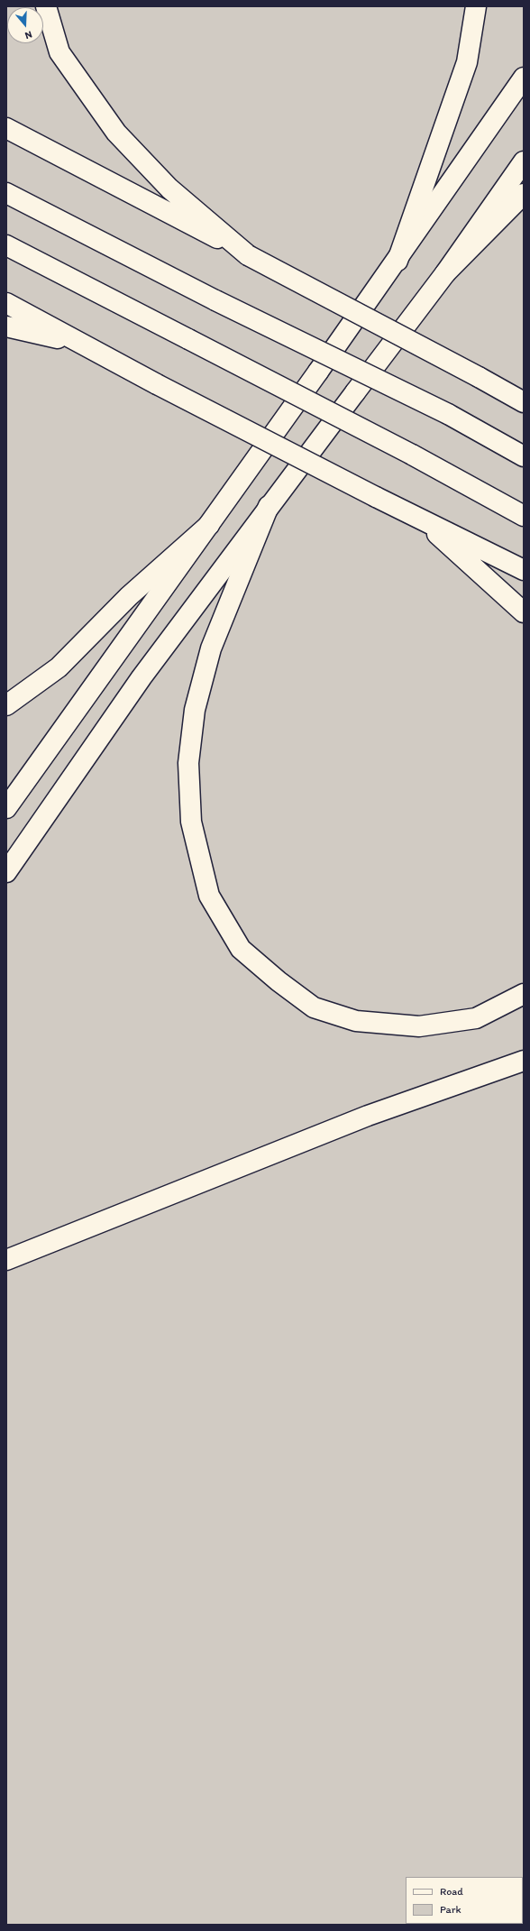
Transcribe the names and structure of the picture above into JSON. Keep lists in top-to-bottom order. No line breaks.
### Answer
{"legend":["Road","Park"],"north":"bottom"}
